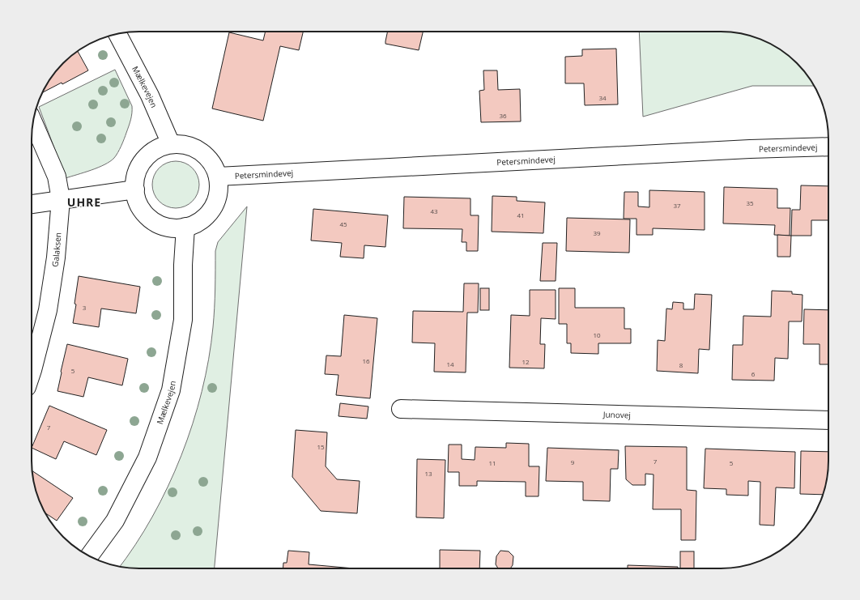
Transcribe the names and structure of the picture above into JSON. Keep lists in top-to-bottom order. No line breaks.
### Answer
{"streets":{"street":["Mælkevejen","Petersmindevej","Galaksen","Junovej"]},"crossings":[["Mælkevejen","Petersmindevej"]],"districts":["UHRE"],"house_numbers":["34","36","35","37","43","41","45","39","3","10","16","12","14","8","5","6","7","15","7","9","11","5","13"]}
